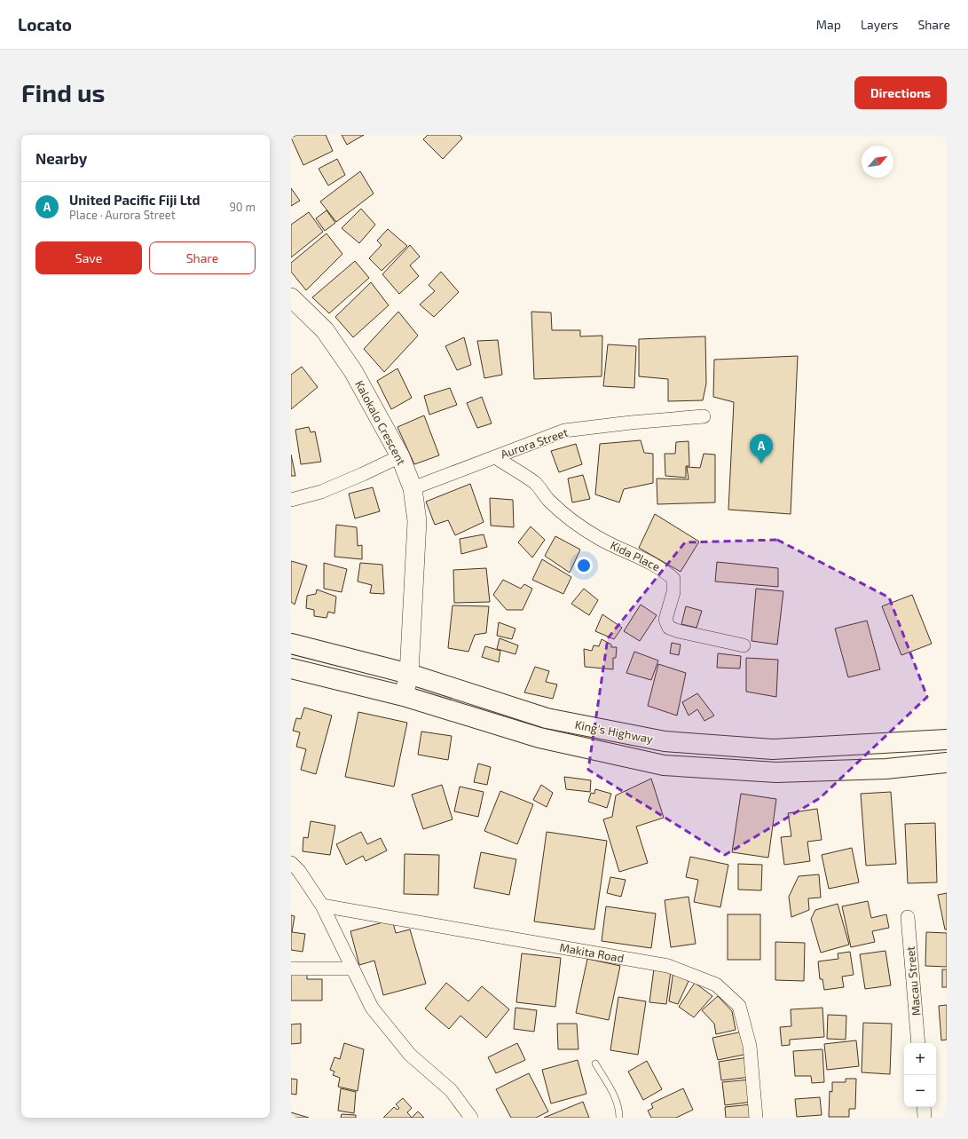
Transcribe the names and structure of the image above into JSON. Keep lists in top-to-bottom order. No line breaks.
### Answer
{"streets":{"highway":["King's Highway"],"street":["Kalokalo Crescent","Aurora Street","Kida Place","Makita Road","Macau Street"]},"crossings":[["Kalokalo Crescent","Aurora Street"],["Kalokalo Crescent","King's Highway"],["Aurora Street","Kida Place"]],"north":"top right","page":{"header":"Locato","nav":["Map","Layers","Share"],"buttons":["Directions",["Save","Share"]],"title":"Find us","heading":"Nearby","list":[{"mark":"A","name":"United Pacific Fiji Ltd","note":"Place · Aurora Street","value":"90 m"}],"pins":"A","map_buttons":["+","−"]}}
